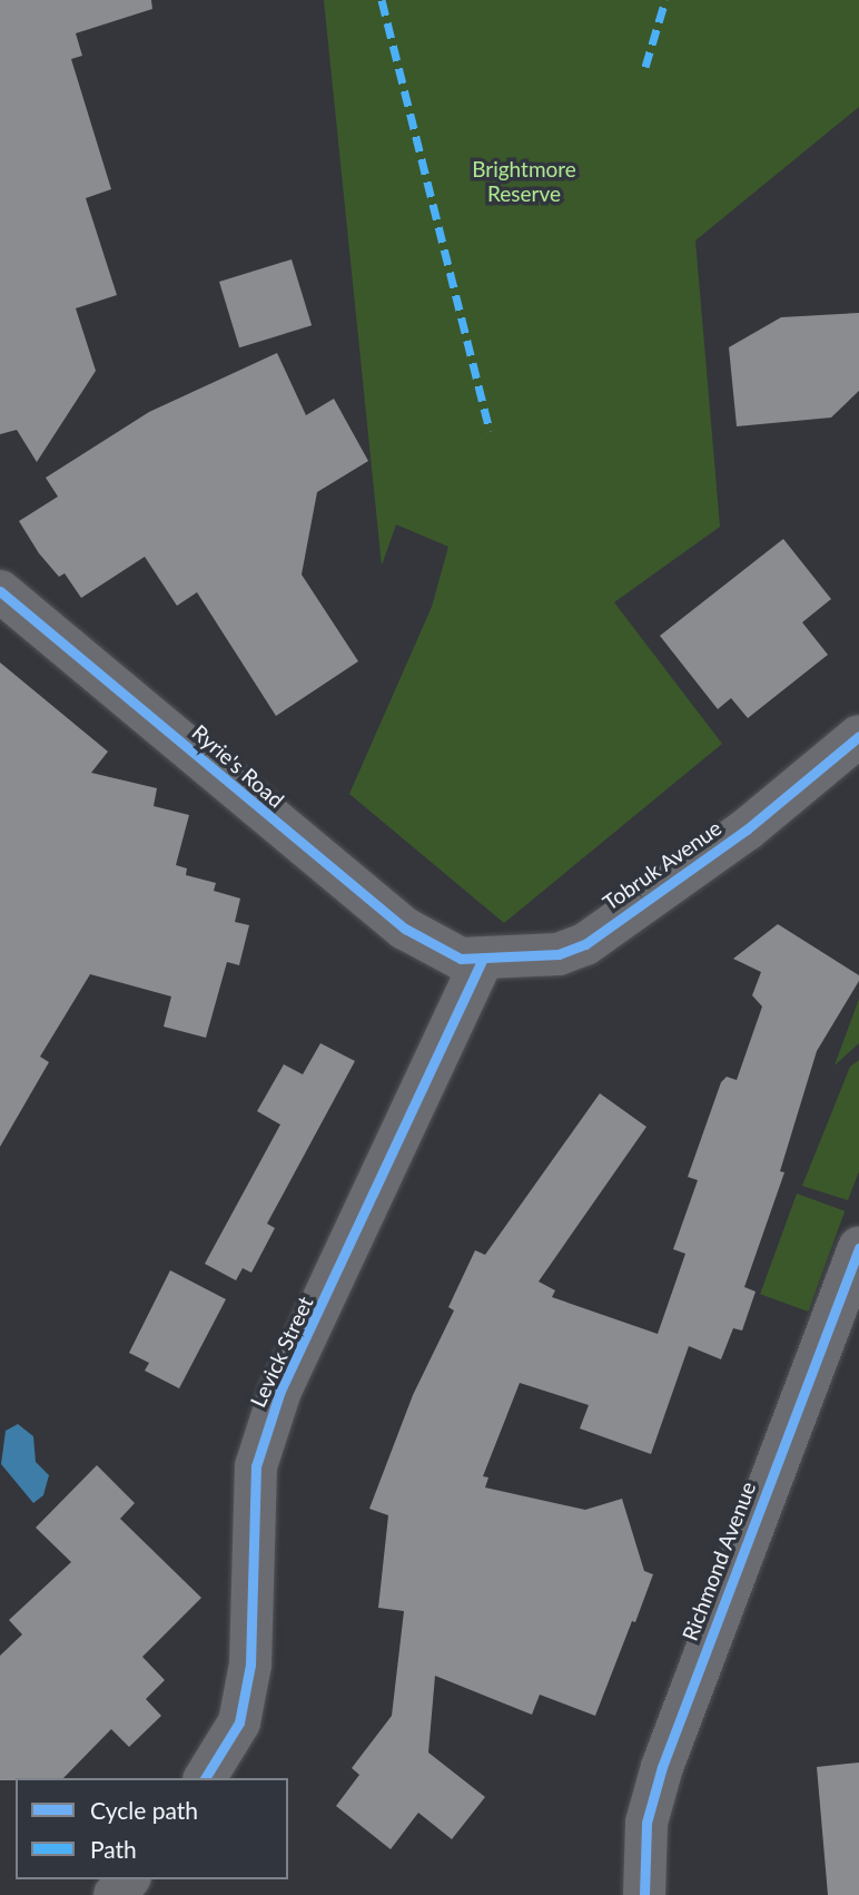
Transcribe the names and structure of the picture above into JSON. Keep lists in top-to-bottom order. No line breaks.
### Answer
{"streets":{"street":["Ryrie's Road","Tobruk Avenue","Levick Street","Richmond Avenue"]},"crossings":[["Ryrie's Road","Tobruk Avenue"],["Ryrie's Road","Levick Street"],["Tobruk Avenue","Levick Street"]],"parks":["Brightmore Reserve"],"legend":["Cycle path","Path"]}
